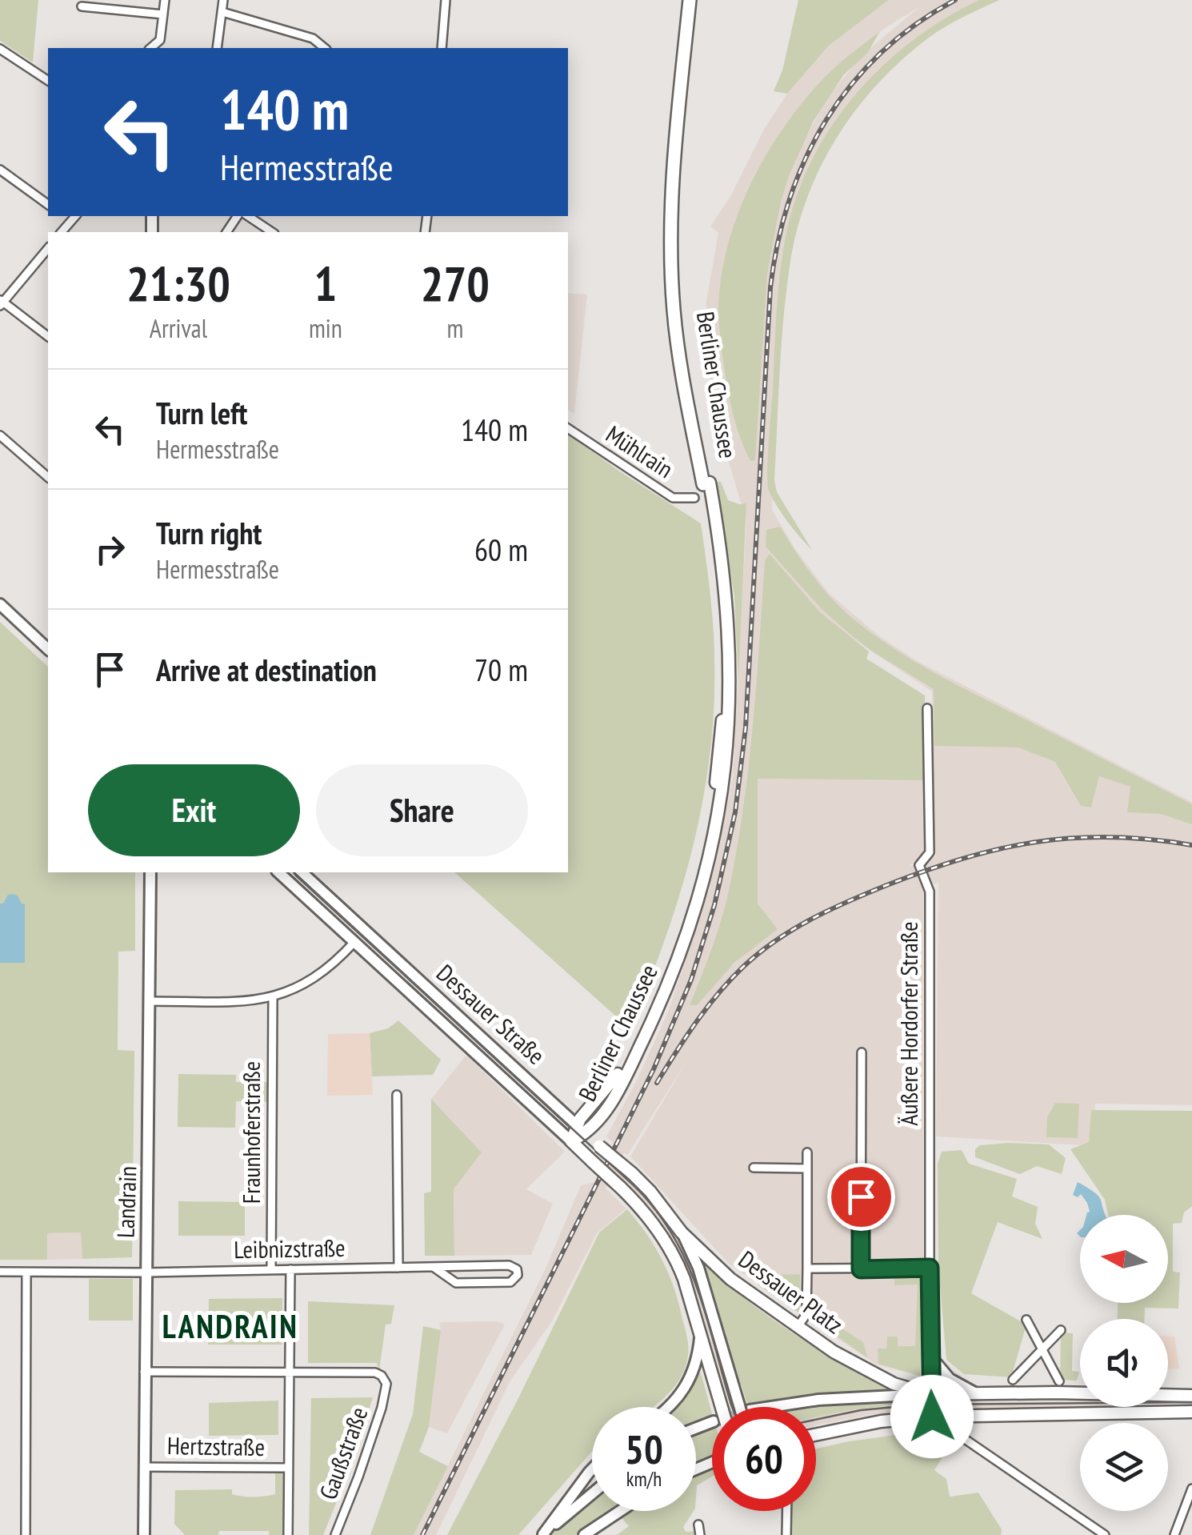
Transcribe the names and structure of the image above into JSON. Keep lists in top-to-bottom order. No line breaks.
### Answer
{"streets":{"highway":["Berliner Chaussee"],"main road":["Dessauer Straße","Äußere Hordorfer Straße","Landrain","Dessauer Platz"],"street":["Mühlrain","Fraunhoferstraße","Leibnizstraße","Hertzstraße","Gaußstraße"]},"crossings":[["Berliner Chaussee","Dessauer Straße"],["Dessauer Straße","Dessauer Platz"],["Äußere Hordorfer Straße","Dessauer Platz"],["Fraunhoferstraße","Leibnizstraße"],["Landrain","Leibnizstraße"],["Landrain","Hertzstraße"],["Leibnizstraße","Gaußstraße"],["Hertzstraße","Gaußstraße"]],"districts":["LANDRAIN"],"north":"left","page":{"turn":["140 m","Hermesstraße"],"eta":["21:30","Arrival","1","min","270","m"],"list":[{"name":"Turn left","note":"Hermesstraße","value":"140 m"},{"name":"Turn right","note":"Hermesstraße","value":"60 m"},{"name":"Arrive at destination","value":"70 m"}],"buttons":["Exit","Share"],"speed":"50 km/h","limit":"60"}}
